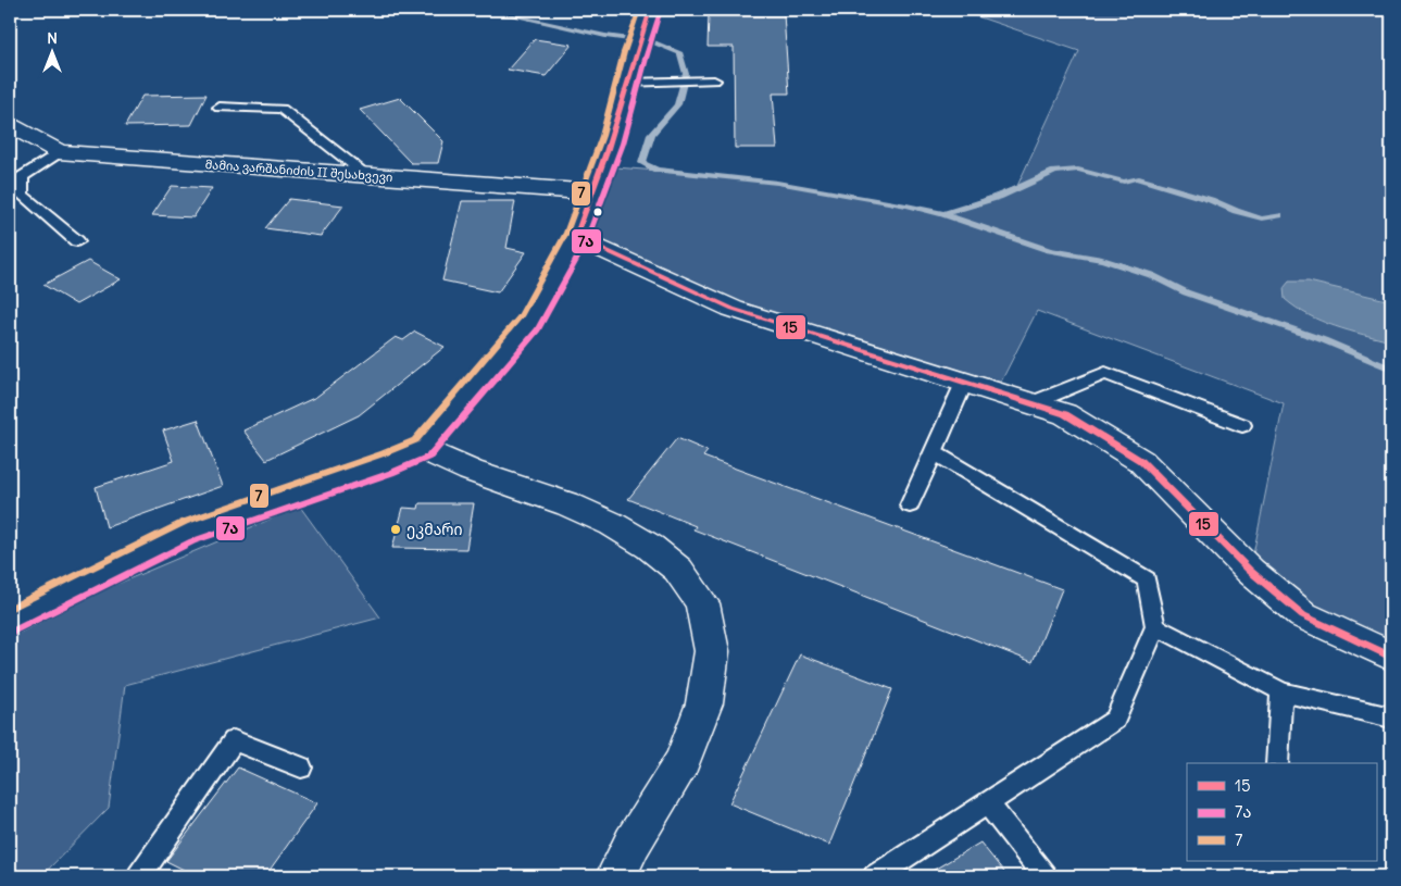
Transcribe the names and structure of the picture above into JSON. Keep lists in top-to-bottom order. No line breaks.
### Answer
{"streets":{"street":["მამია ვარშანიძის II შესახვევი"]},"places":["ეკმარი"],"lines":["transit line 15","transit line 7","transit line 7ა"],"legend":["15","7ა","7"],"north":"top"}
